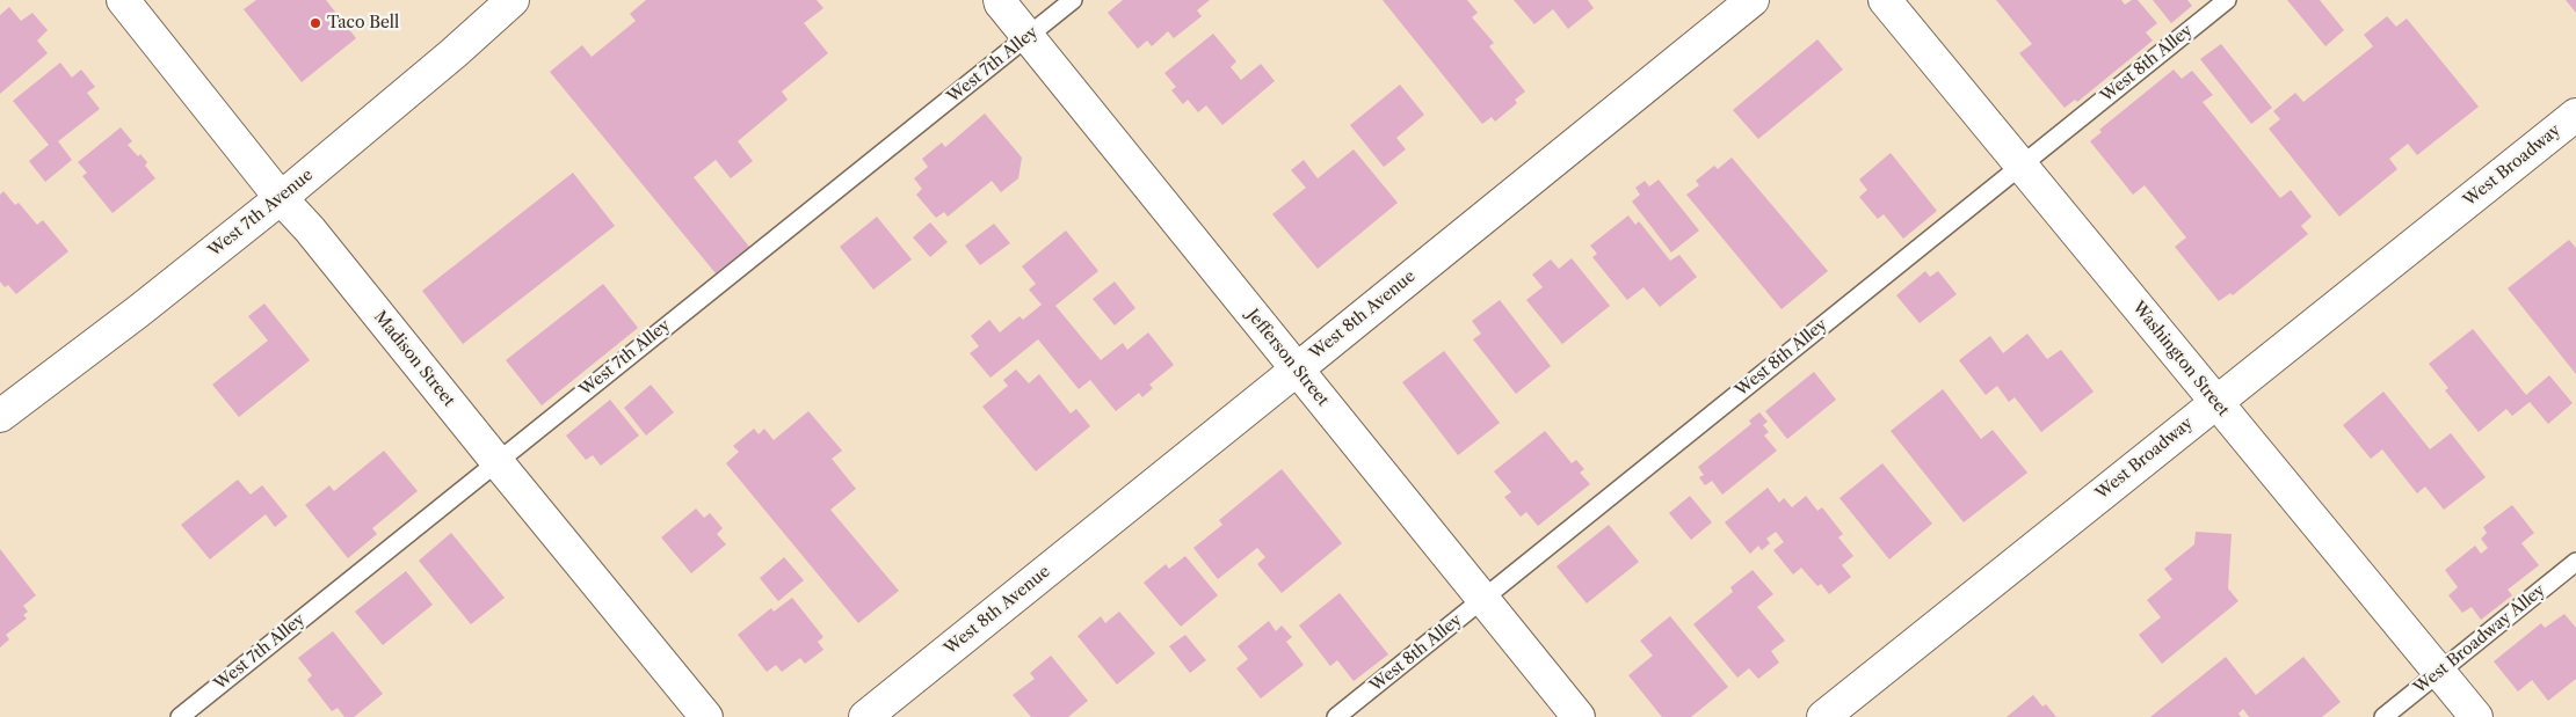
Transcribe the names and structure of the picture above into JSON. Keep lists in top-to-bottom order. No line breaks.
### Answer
{"streets":{"street":["West Broadway","West 7th Avenue","West 8th Avenue","Jefferson Street","Madison Street","Washington Street"],"lane":["West 8th Alley","West 7th Alley","West Broadway Alley"]},"crossings":[["West 8th Alley","Jefferson Street"],["West 8th Alley","Washington Street"],["West 7th Alley","Jefferson Street"],["West 7th Alley","Madison Street"],["West Broadway","Washington Street"],["West 7th Avenue","Madison Street"],["West 8th Avenue","Jefferson Street"],["Washington Street","West Broadway Alley"]],"places":["Taco Bell"]}
